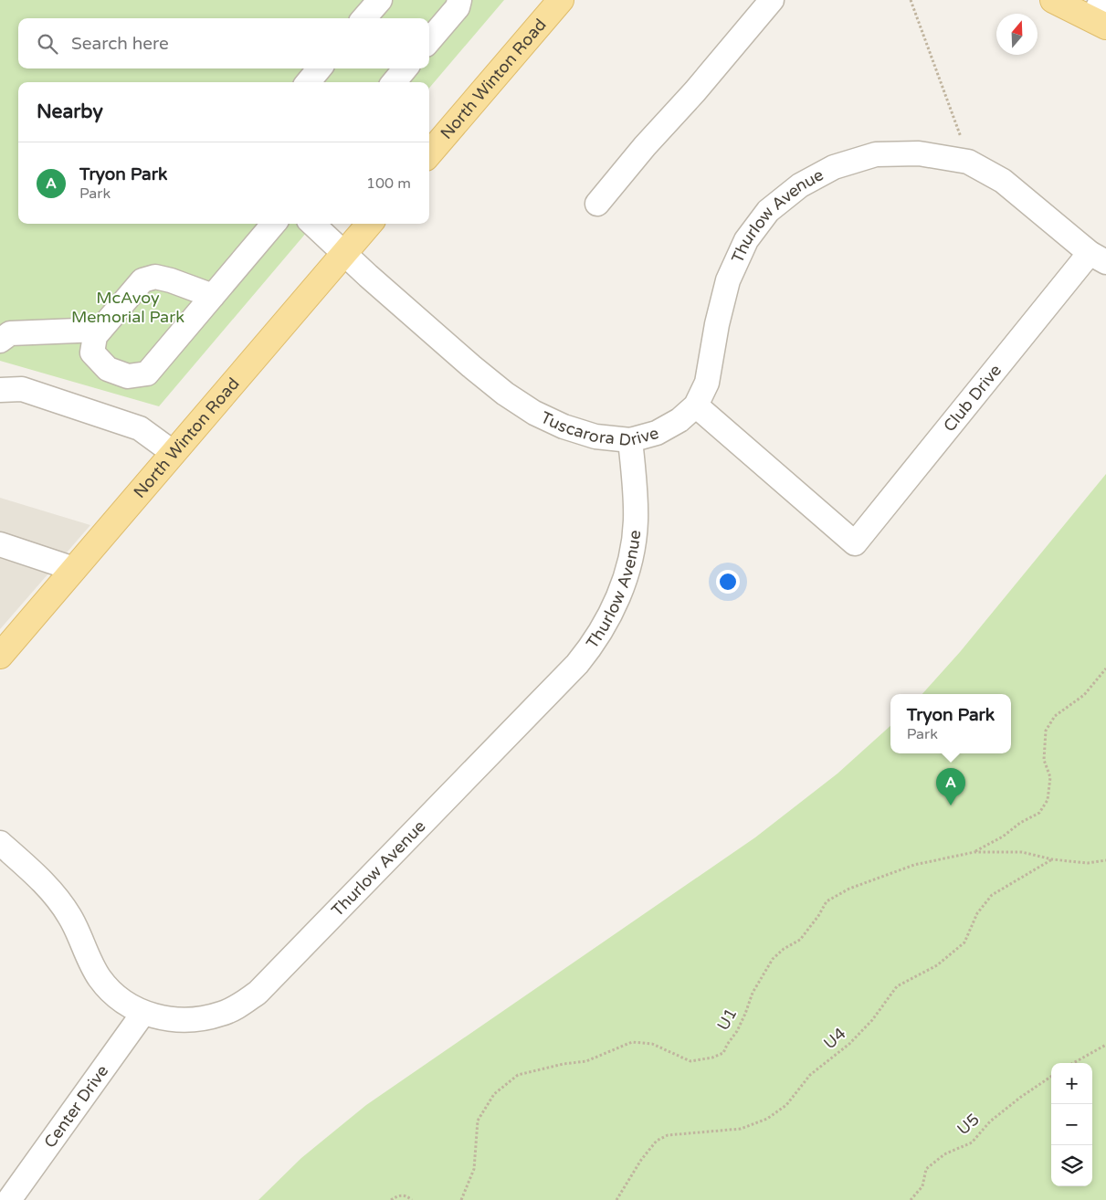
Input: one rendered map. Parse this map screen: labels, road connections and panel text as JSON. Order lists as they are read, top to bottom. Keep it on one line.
{"streets":{"main road":["North Winton Road"],"street":["Thurlow Avenue","Club Drive","Tuscarora Drive","Center Drive"],"path":["U1","U4","U5"]},"crossings":[["North Winton Road","Tuscarora Drive"],["Thurlow Avenue","Club Drive"],["Thurlow Avenue","Tuscarora Drive"],["Thurlow Avenue","Center Drive"],["Club Drive","Tuscarora Drive"],["U1","U4"]],"parks":["McAvoy Memorial Park"],"north":"top","page":{"search":"Search here","heading":"Nearby","list":[{"mark":"A","name":"Tryon Park","note":"Park","value":"100 m"}],"popup":["Tryon Park","Park"],"pins":"A","map_buttons":["+","−"]}}
